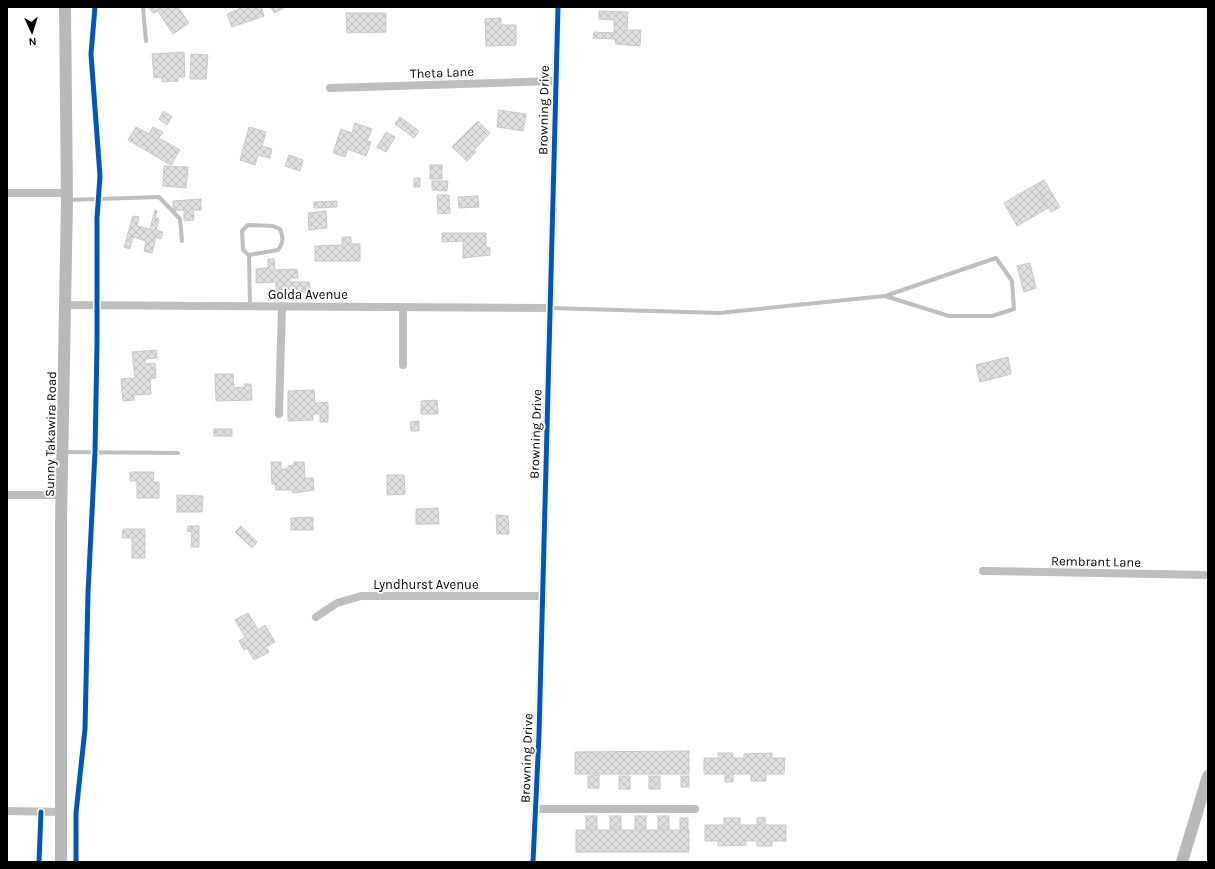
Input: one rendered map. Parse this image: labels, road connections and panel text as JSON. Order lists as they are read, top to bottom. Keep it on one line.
{"streets":{"main road":["Sunny Takawira Road"],"street":["Theta Lane","Browning Drive","Golda Avenue","Rembrant Lane","Lyndhurst Avenue"]},"crossings":[["Theta Lane","Browning Drive"],["Browning Drive","Golda Avenue"],["Browning Drive","Lyndhurst Avenue"],["Golda Avenue","Sunny Takawira Road"]],"north":"bottom"}
